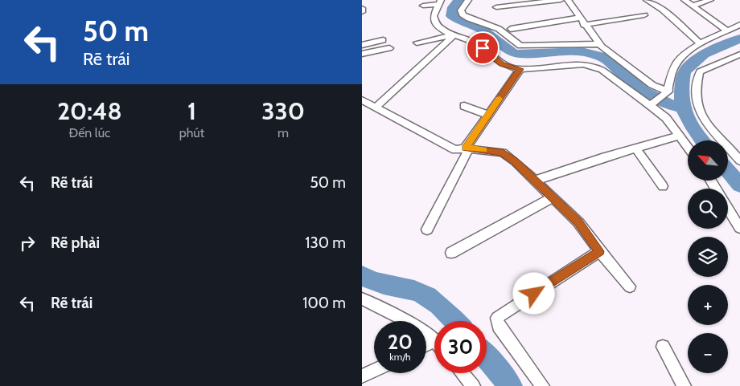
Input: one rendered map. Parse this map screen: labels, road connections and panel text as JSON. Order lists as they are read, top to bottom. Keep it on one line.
{"north":"top left","page":{"turn":["50 m","Rẽ trái"],"eta":["20:48","Đến lúc","1","phút","330","m"],"map_buttons":["+","−"],"list":[{"name":"Rẽ trái","value":"50 m"},{"name":"Rẽ phải","value":"130 m"},{"name":"Rẽ trái","value":"100 m"}],"speed":"20 km/h","limit":"30"}}
